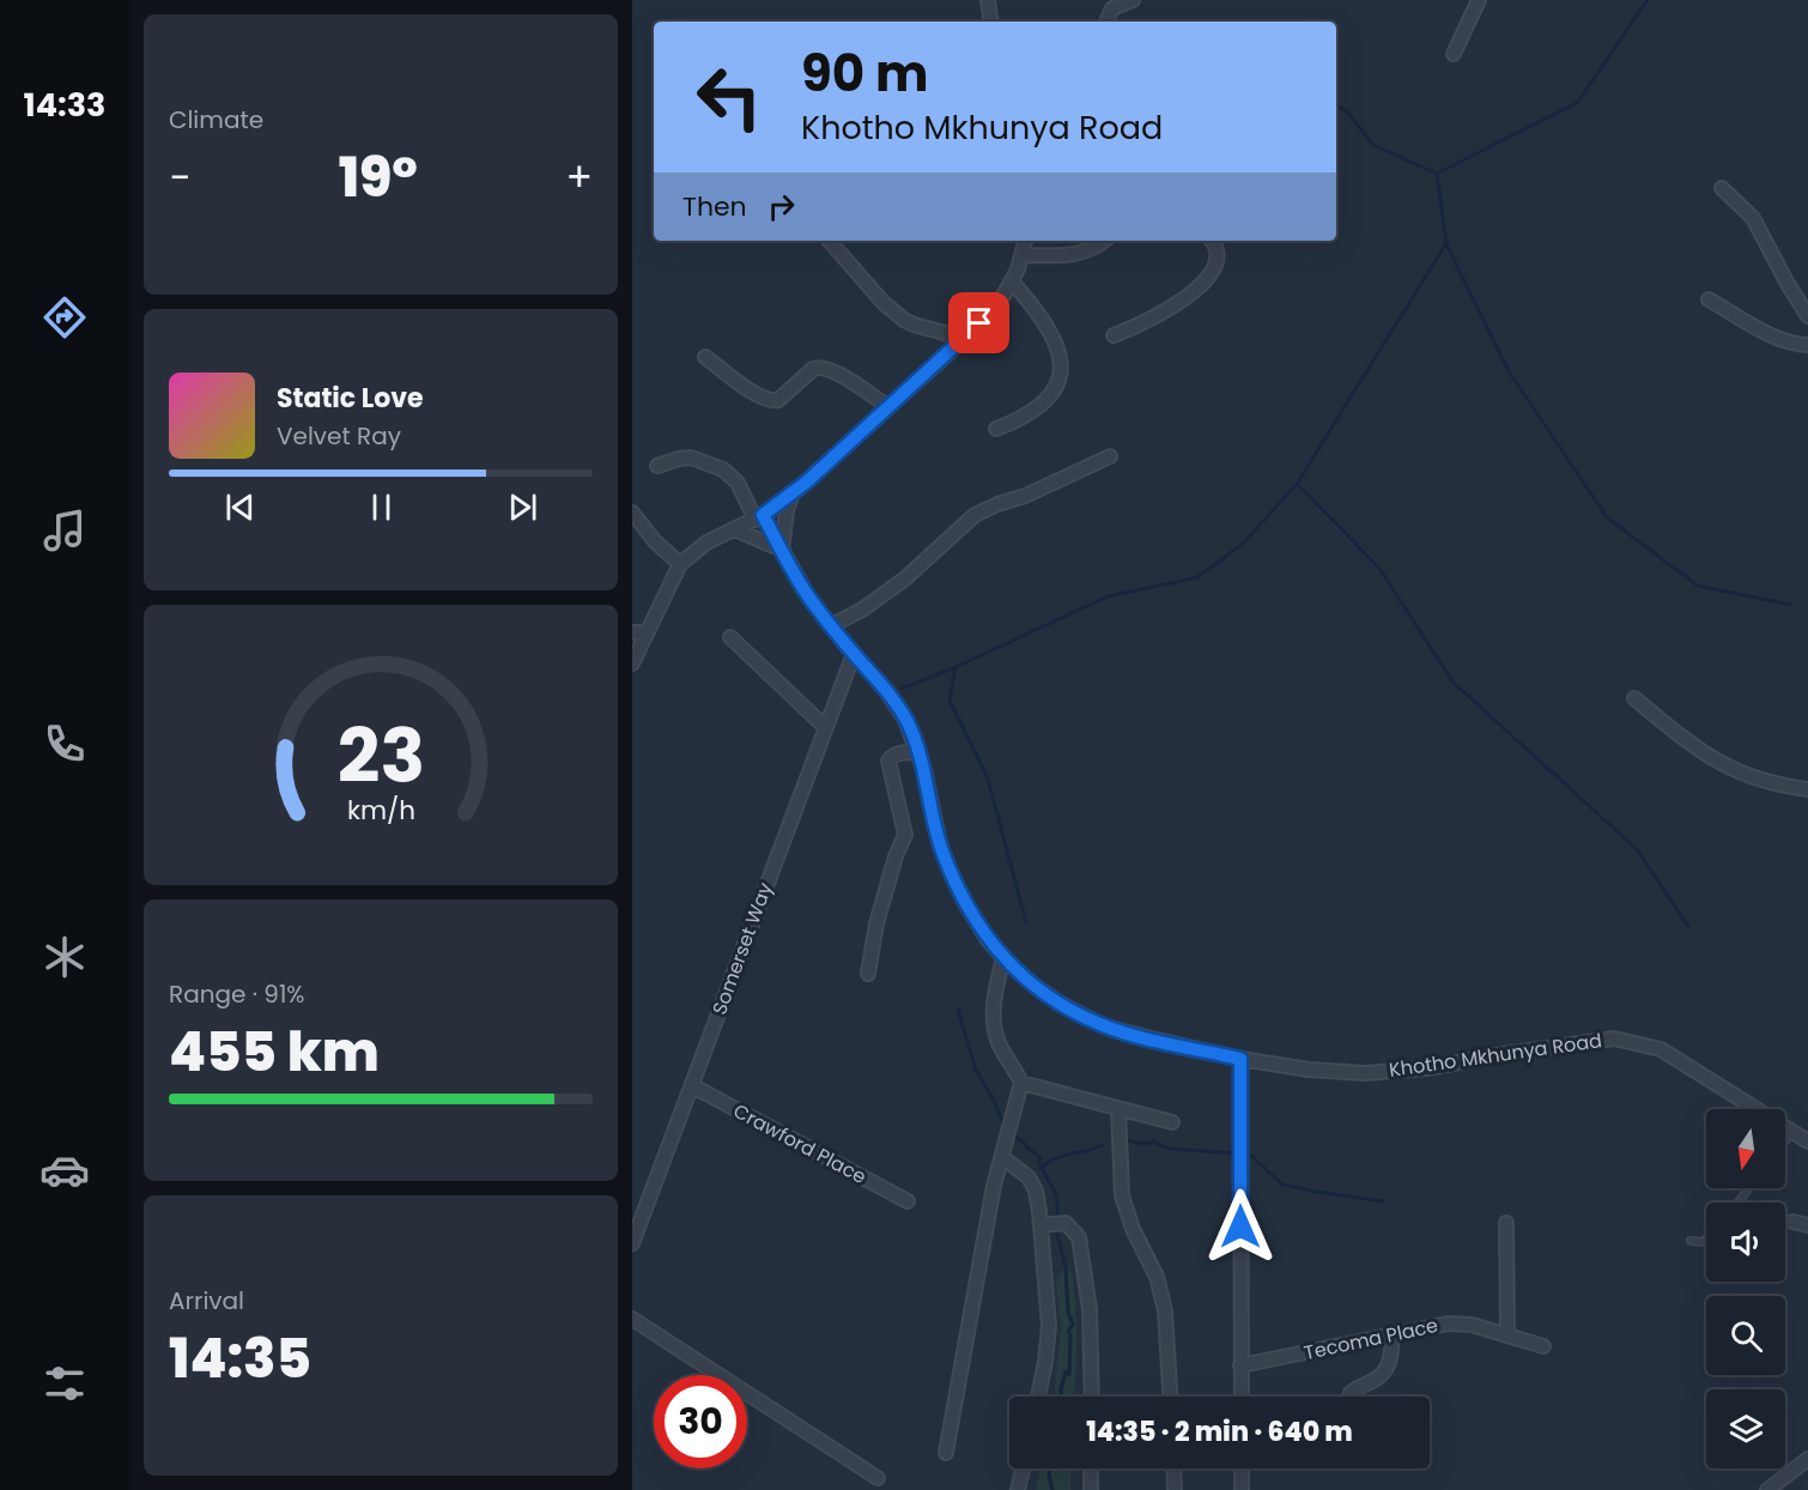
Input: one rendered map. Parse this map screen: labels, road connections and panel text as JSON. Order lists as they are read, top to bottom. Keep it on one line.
{"streets":{"street":["Somerset Way","Khotho Mkhunya Road","Crawford Place","Tecoma Place"]},"crossings":[["Somerset Way","Khotho Mkhunya Road"],["Somerset Way","Crawford Place"]],"north":"bottom","page":{"tabs":"14:33","tile":["Climate",["Range · 91%","455 km"],["Arrival","14:35"]],"turn":["90 m","Khotho Mkhunya Road"],"heat":["−","19°","+"],"then":"Then","song":["Static Love","Velvet Ray"],"limit":"30","trip":"14:35 · 2 min · 640 m","gauge":["23","km/h"]}}
